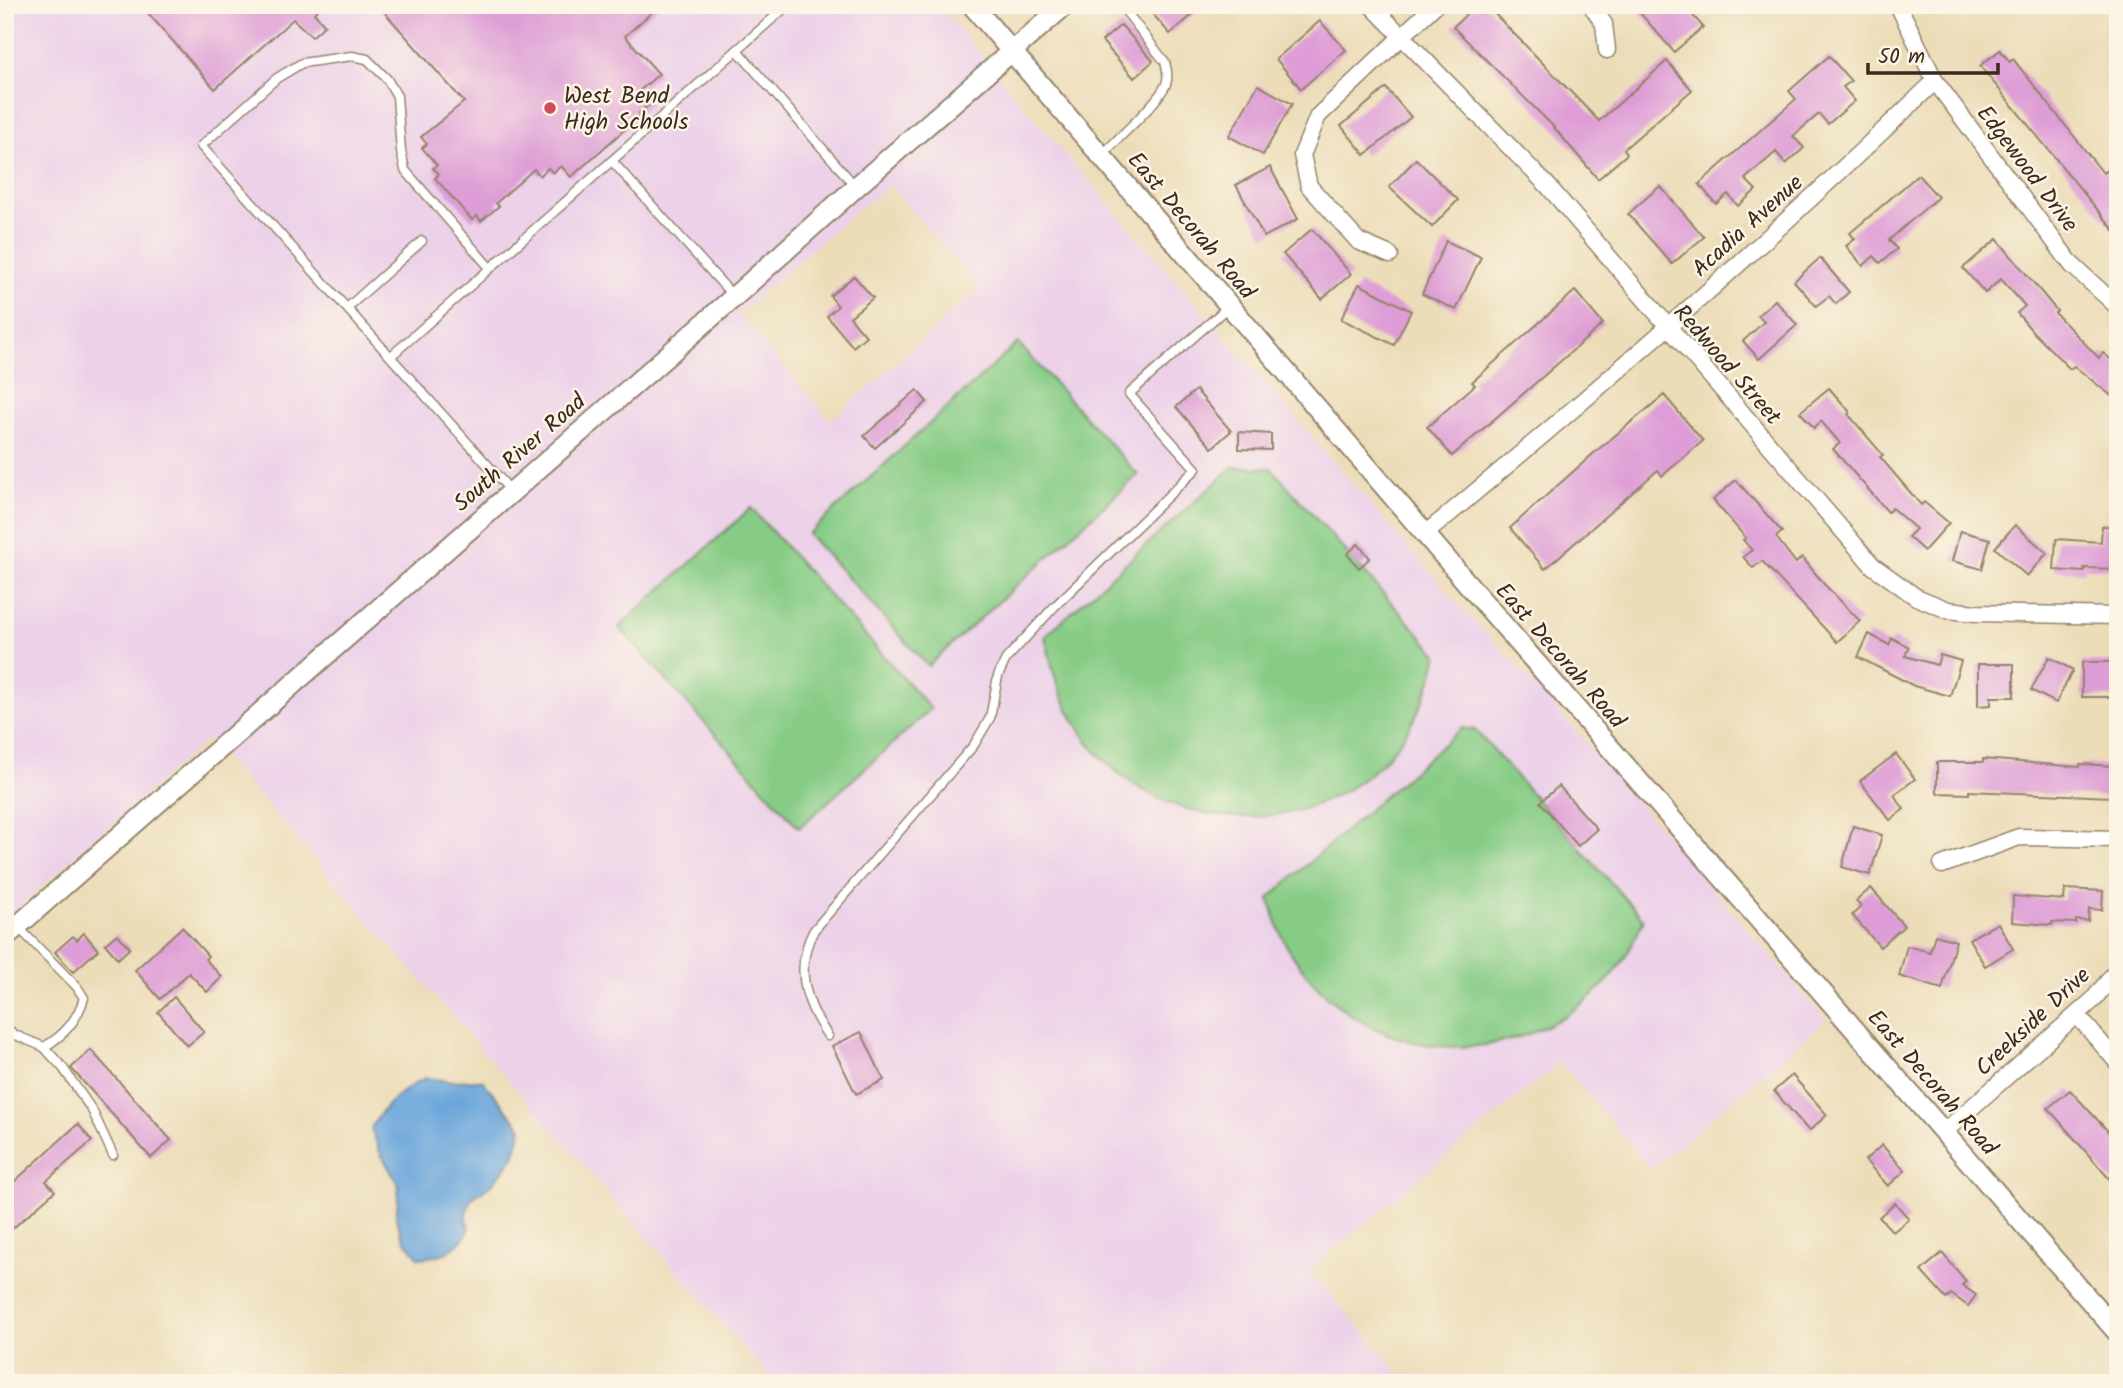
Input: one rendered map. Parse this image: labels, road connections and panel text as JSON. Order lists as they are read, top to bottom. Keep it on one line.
{"streets":{"street":["Edgewood Drive","East Decorah Road","Acadia Avenue","Redwood Street","South River Road","Creekside Drive"]},"crossings":[["Edgewood Drive","Acadia Avenue"],["East Decorah Road","Acadia Avenue"],["East Decorah Road","South River Road"],["East Decorah Road","Creekside Drive"],["Acadia Avenue","Redwood Street"]],"places":["West Bend High Schools"],"scale_bar":"50 m"}
